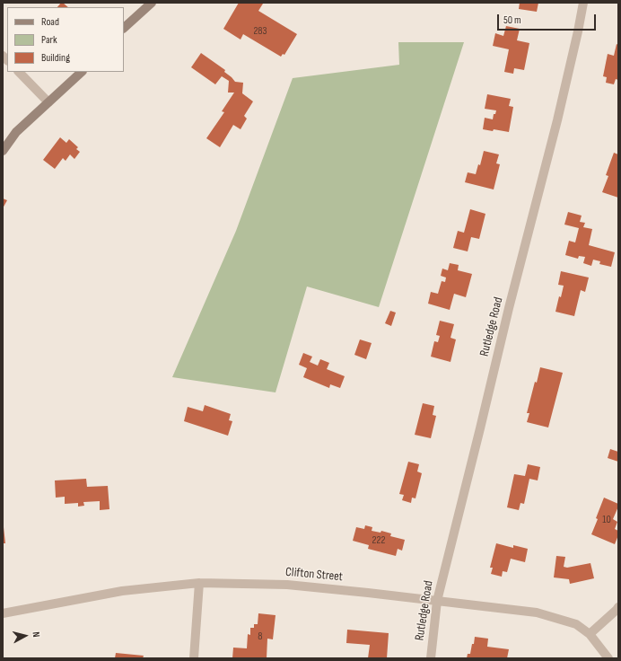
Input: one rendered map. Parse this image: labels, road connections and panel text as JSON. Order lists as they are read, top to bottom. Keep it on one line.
{"streets":{"street":["Rutledge Road","Clifton Street"]},"crossings":[["Rutledge Road","Clifton Street"]],"house_numbers":["283","10","222","8"],"legend":["Road","Park","Building"],"scale_bar":"50 m","north":"right"}
